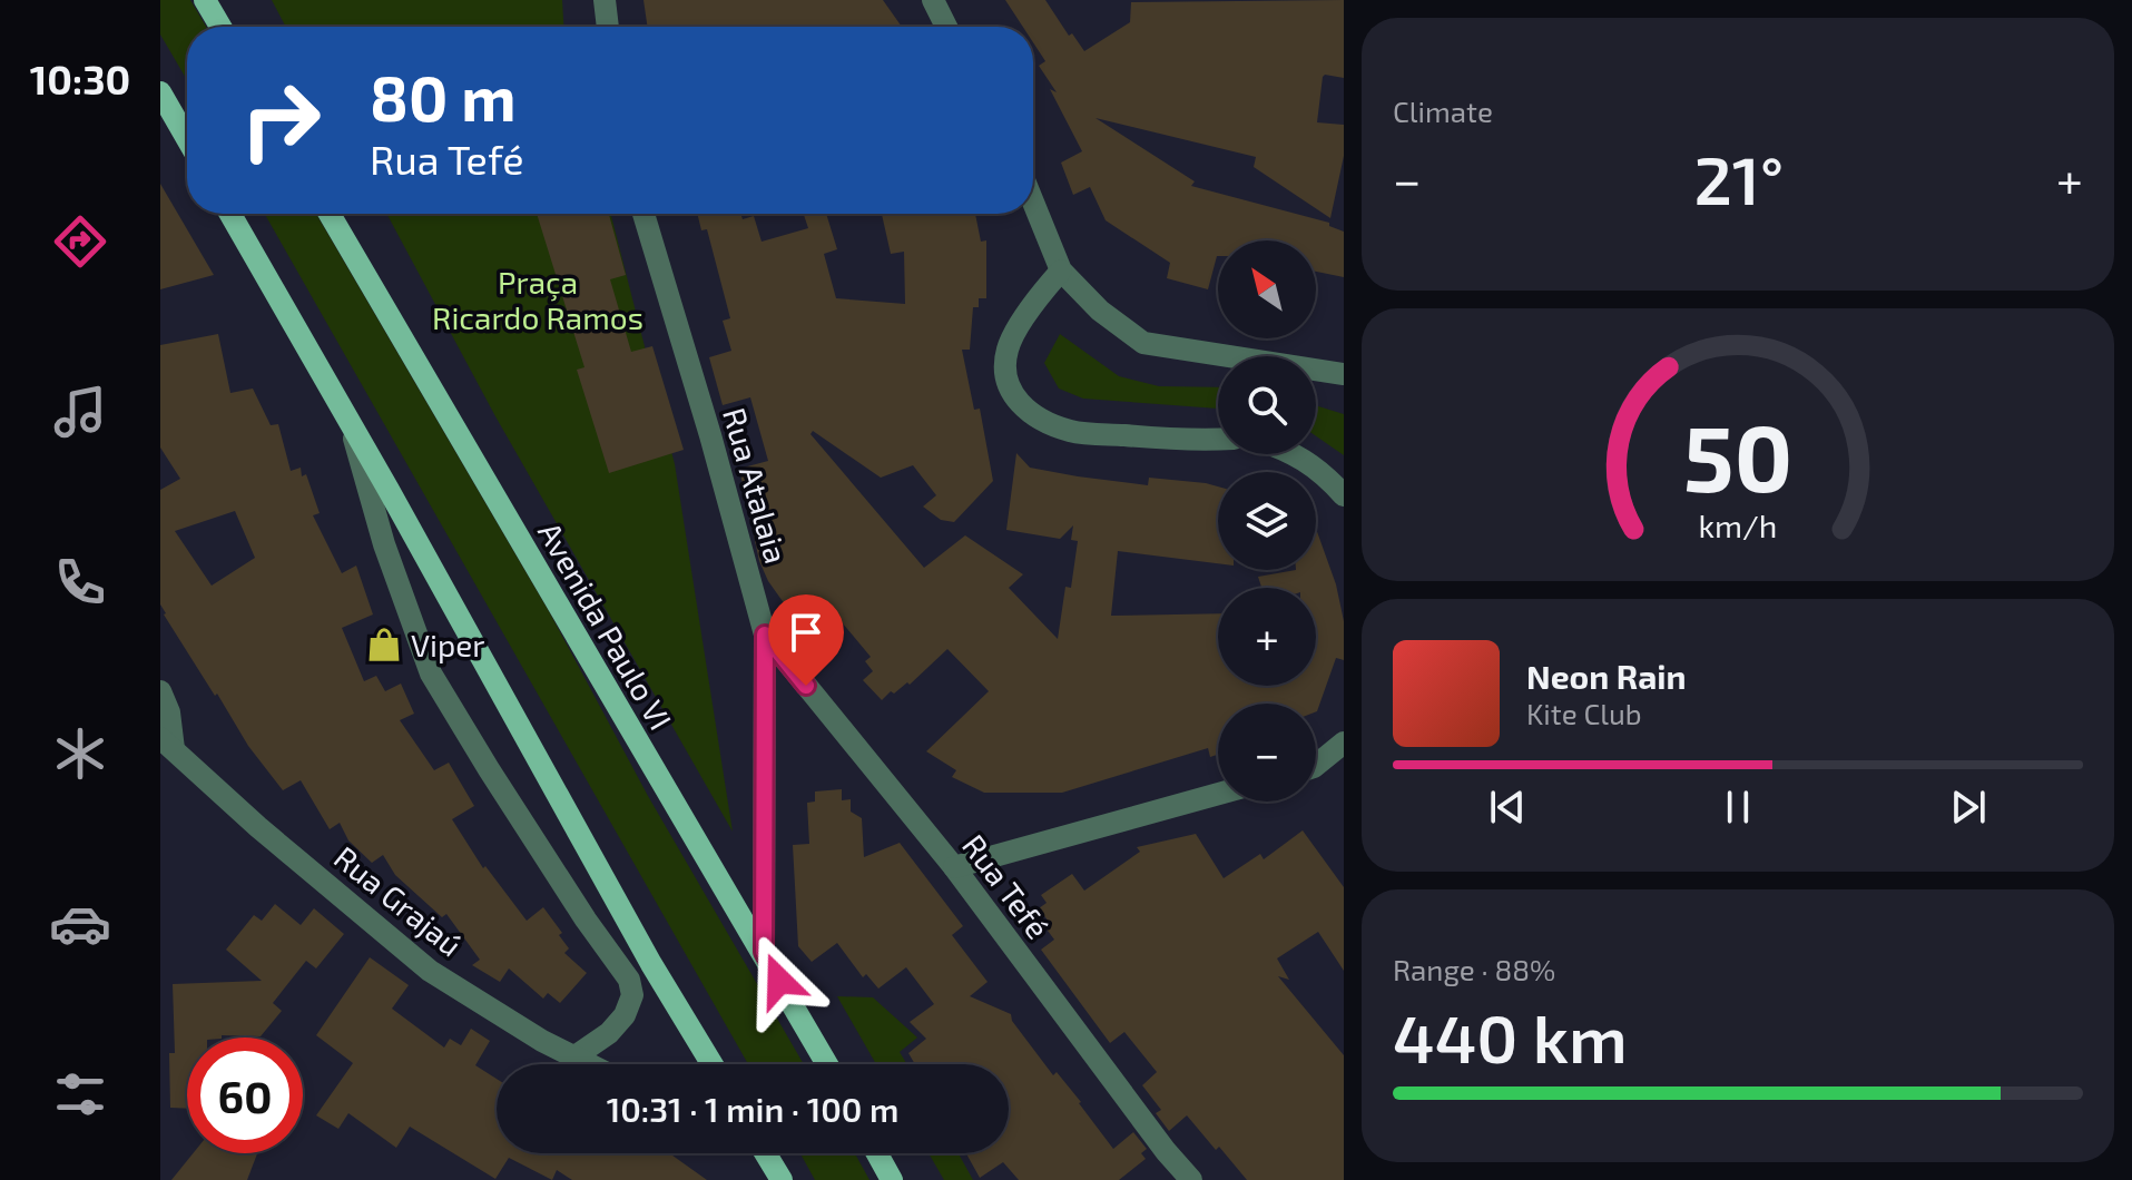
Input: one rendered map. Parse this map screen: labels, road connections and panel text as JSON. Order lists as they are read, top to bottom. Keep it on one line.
{"streets":{"main road":["Avenida Paulo VI"],"street":["Rua Atalaia","Rua Tefé","Rua Grajaú"]},"crossings":[["Rua Atalaia","Avenida Paulo VI"],["Rua Atalaia","Rua Tefé"]],"parks":["Praça Ricardo Ramos"],"places":{"shop":["Viper"]},"north":"top left","page":{"tabs":"10:30","tile":["Climate",["Range · 88%","440 km"]],"turn":["80 m","Rua Tefé"],"heat":["−","21°","+"],"map_buttons":["+","−"],"song":["Neon Rain","Kite Club"],"limit":"60","trip":"10:31 · 1 min · 100 m","gauge":["50","km/h"]}}
